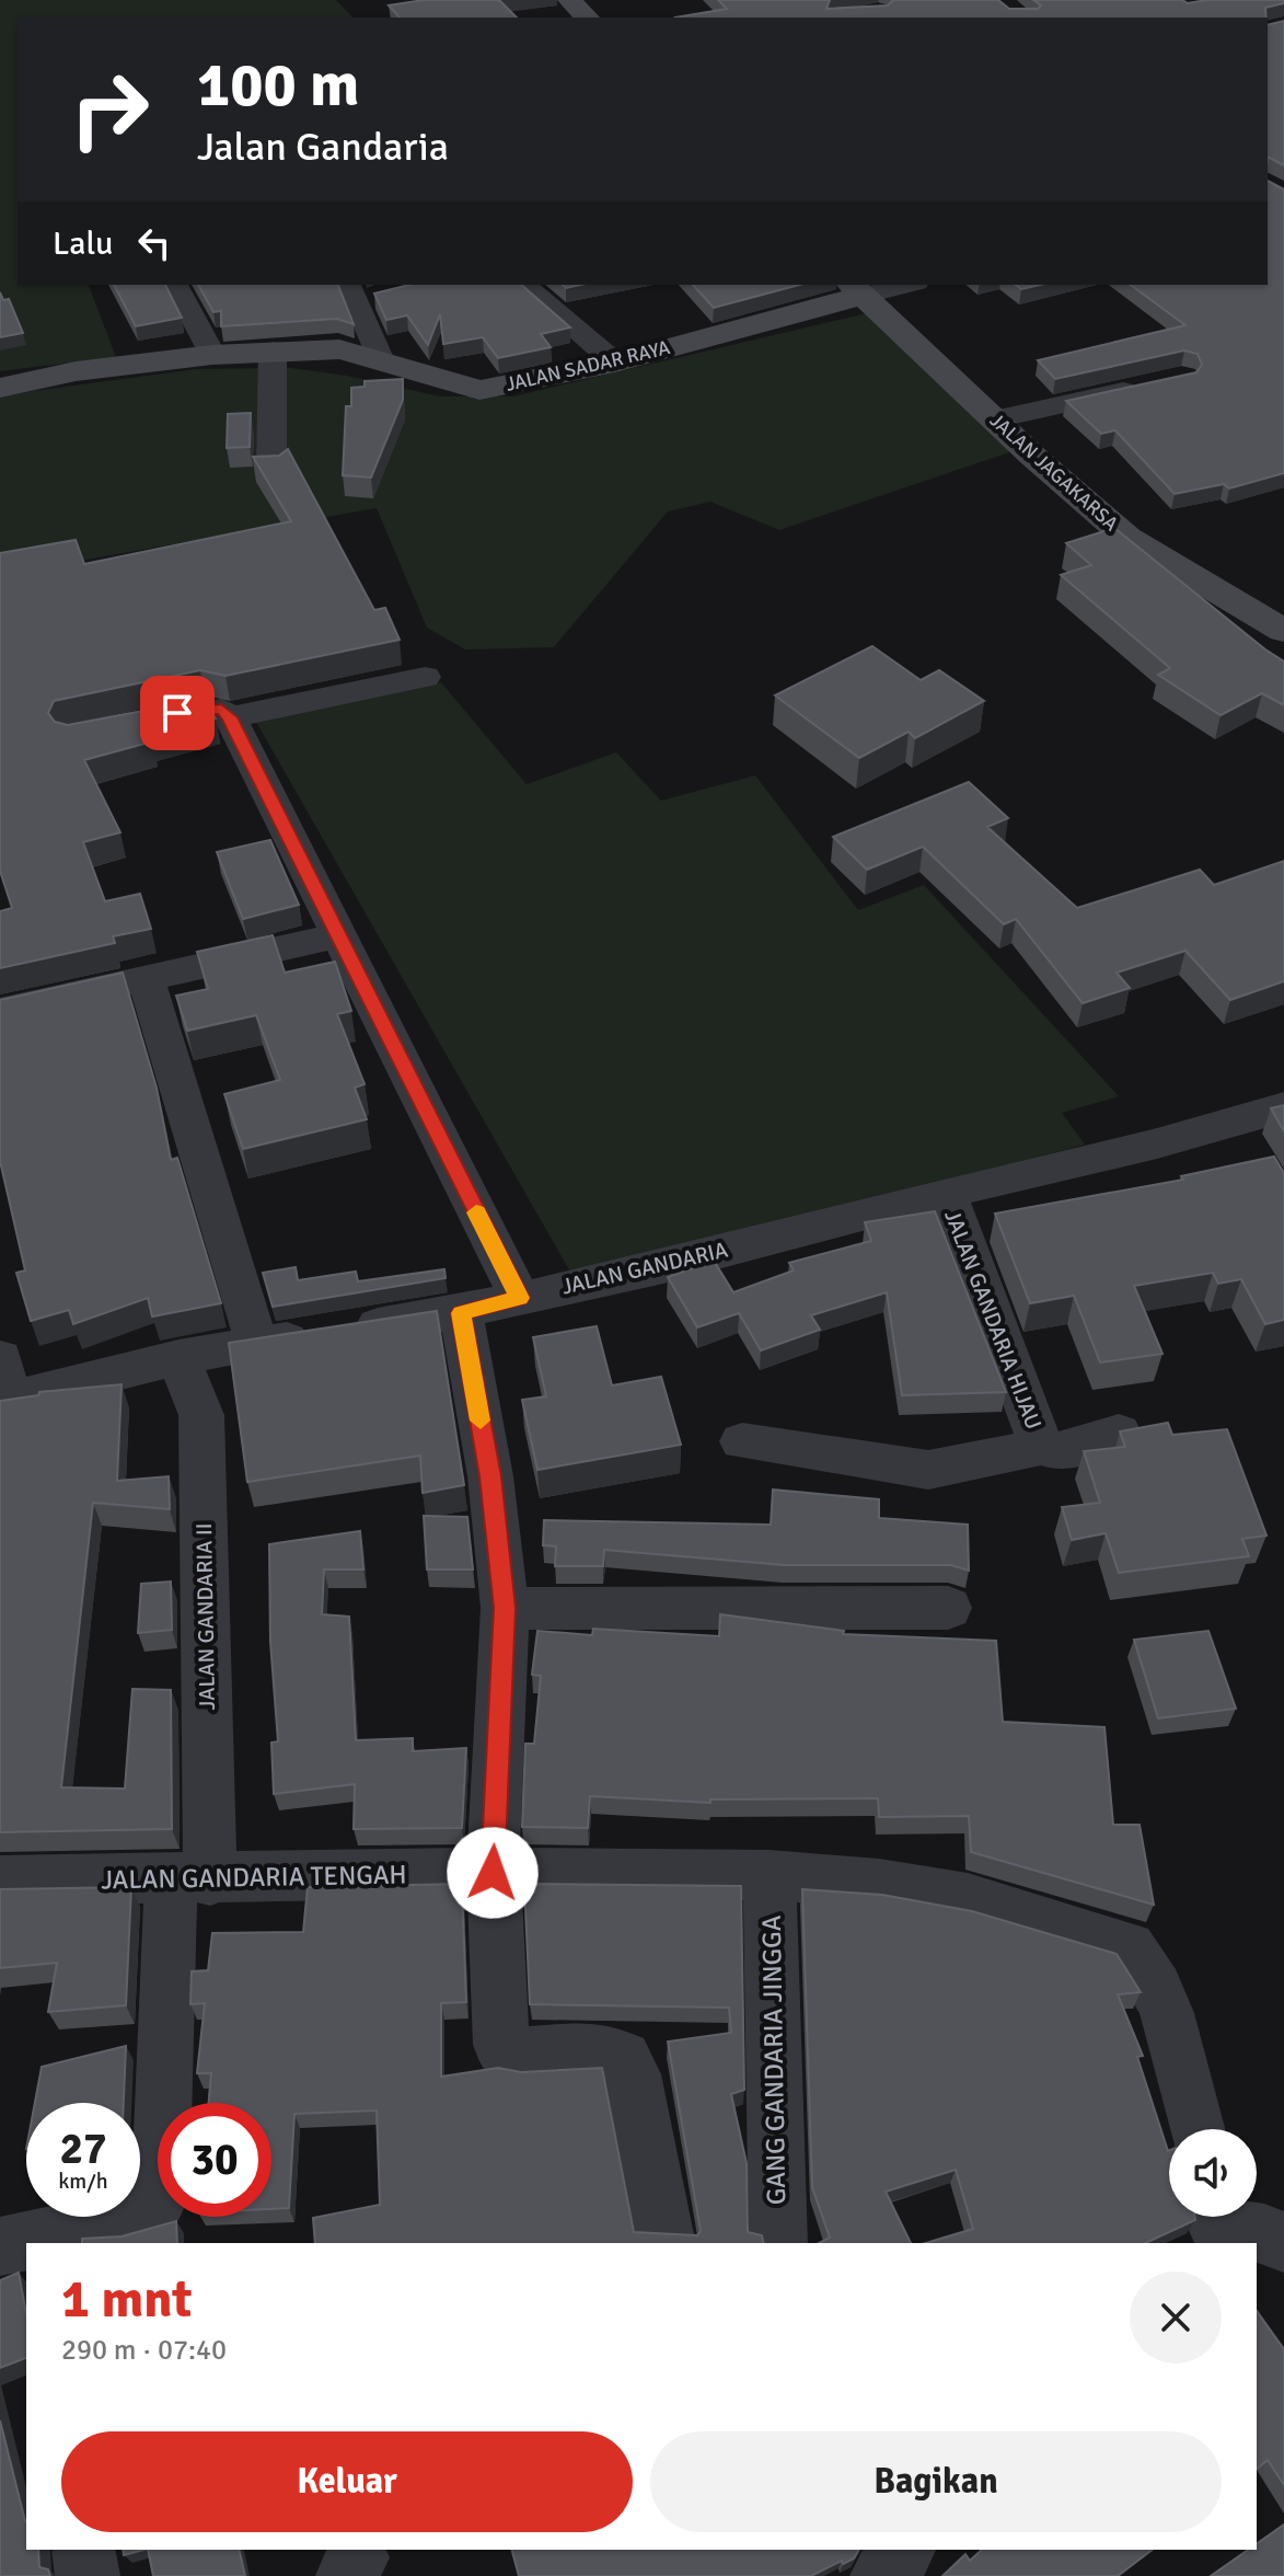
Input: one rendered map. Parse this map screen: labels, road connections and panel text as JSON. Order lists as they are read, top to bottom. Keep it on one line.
{"streets":{"street":["JALAN SADAR RAYA","JALAN JAGAKARSA","JALAN GANDARIA","JALAN GANDARIA HIJAU","JALAN GANDARIA II","JALAN GANDARIA TENGAH","GANG GANDARIA JINGGA"]},"crossings":[["JALAN SADAR RAYA","JALAN JAGAKARSA"],["JALAN GANDARIA","JALAN GANDARIA HIJAU"],["JALAN GANDARIA","JALAN GANDARIA II"],["JALAN GANDARIA II","JALAN GANDARIA TENGAH"],["JALAN GANDARIA TENGAH","GANG GANDARIA JINGGA"]],"page":{"turn":["100 m","Jalan Gandaria"],"then":"Lalu","speed":"27 km/h","limit":"30","heading":["1 mnt","290 m · 07:40"],"buttons":["Keluar","Bagikan"]}}
